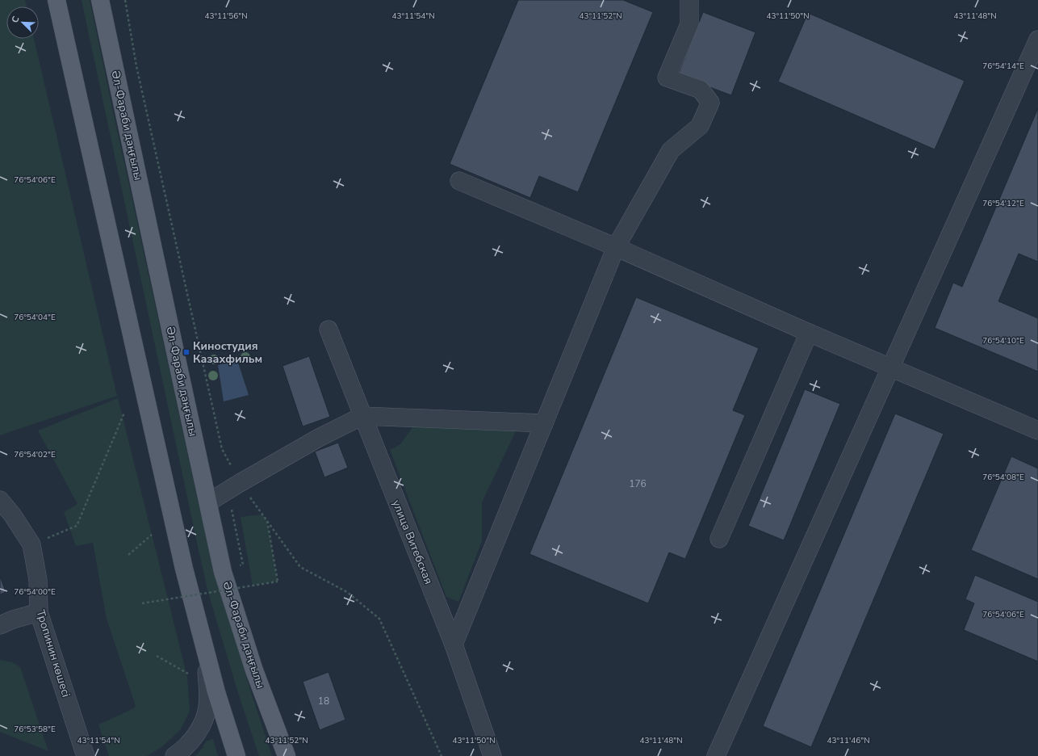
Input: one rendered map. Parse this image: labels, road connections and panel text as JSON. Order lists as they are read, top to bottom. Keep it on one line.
{"streets":{"main road":["Әл-Фараби даңғылы"],"street":["улица Витебская","Тропинин көшесі"]},"places":{"transit":["Киностудия Казахфильм"]},"house_numbers":["176","18"],"north":"top left","coordinates":["43°11'56\"N","43°11'54\"N","43°11'52\"N","43°11'50\"N","43°11'48\"N","76°54'14\"E","76°54'06\"E","76°54'12\"E","76°54'04\"E","76°54'10\"E","76°54'02\"E","76°54'08\"E","76°54'00\"E","76°53'58\"E","43°11'46\"N"]}
